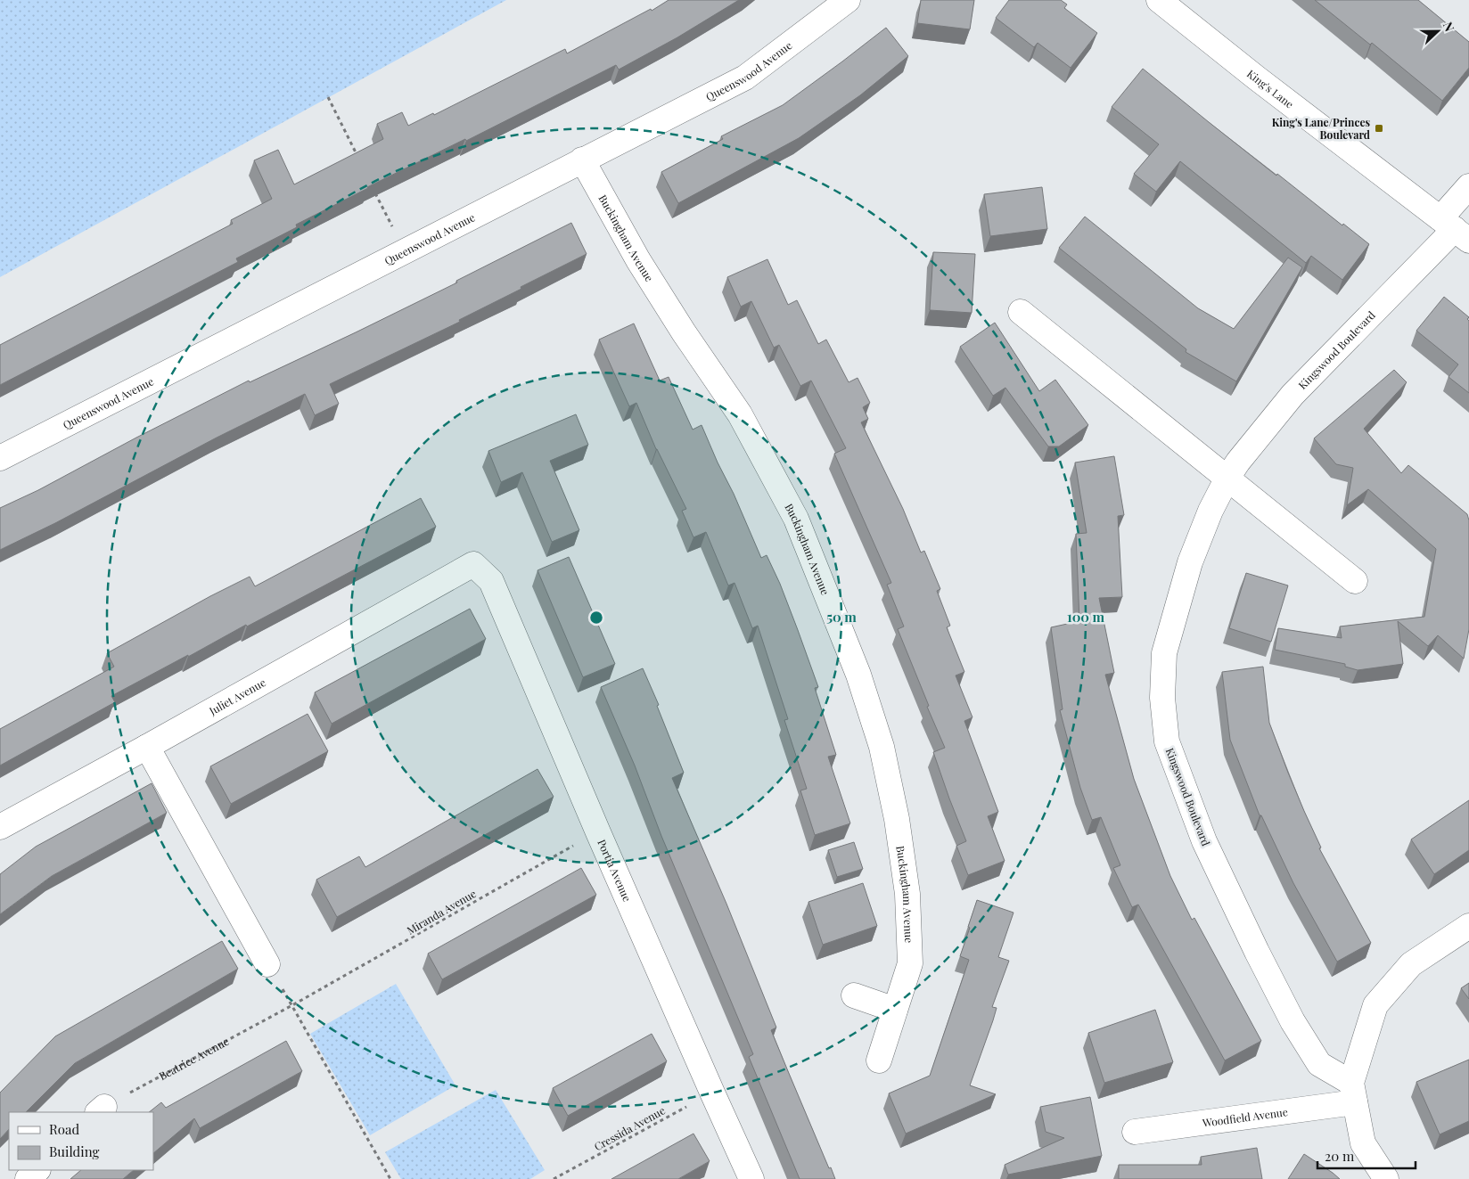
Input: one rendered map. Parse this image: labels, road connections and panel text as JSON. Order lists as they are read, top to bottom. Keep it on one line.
{"streets":{"street":["Queenswood Avenue","King's Lane","Buckingham Avenue","Kingswood Boulevard","Juliet Avenue","Portia Avenue","Woodfield Avenue"],"path":["Miranda Avenue","Beatrice Avenue","Cressida Avenue"]},"crossings":[["Queenswood Avenue","Buckingham Avenue"],["King's Lane","Kingswood Boulevard"],["Kingswood Boulevard","Woodfield Avenue"],["Juliet Avenue","Portia Avenue"],["Portia Avenue","Miranda Avenue"],["Portia Avenue","Cressida Avenue"],["Miranda Avenue","Beatrice Avenue"]],"places":{"transit":["King's Lane/Princes Boulevard"]},"legend":["Road","Building"],"scale_bar":"20 m","north":"right","rings":["50 m","100 m"]}
